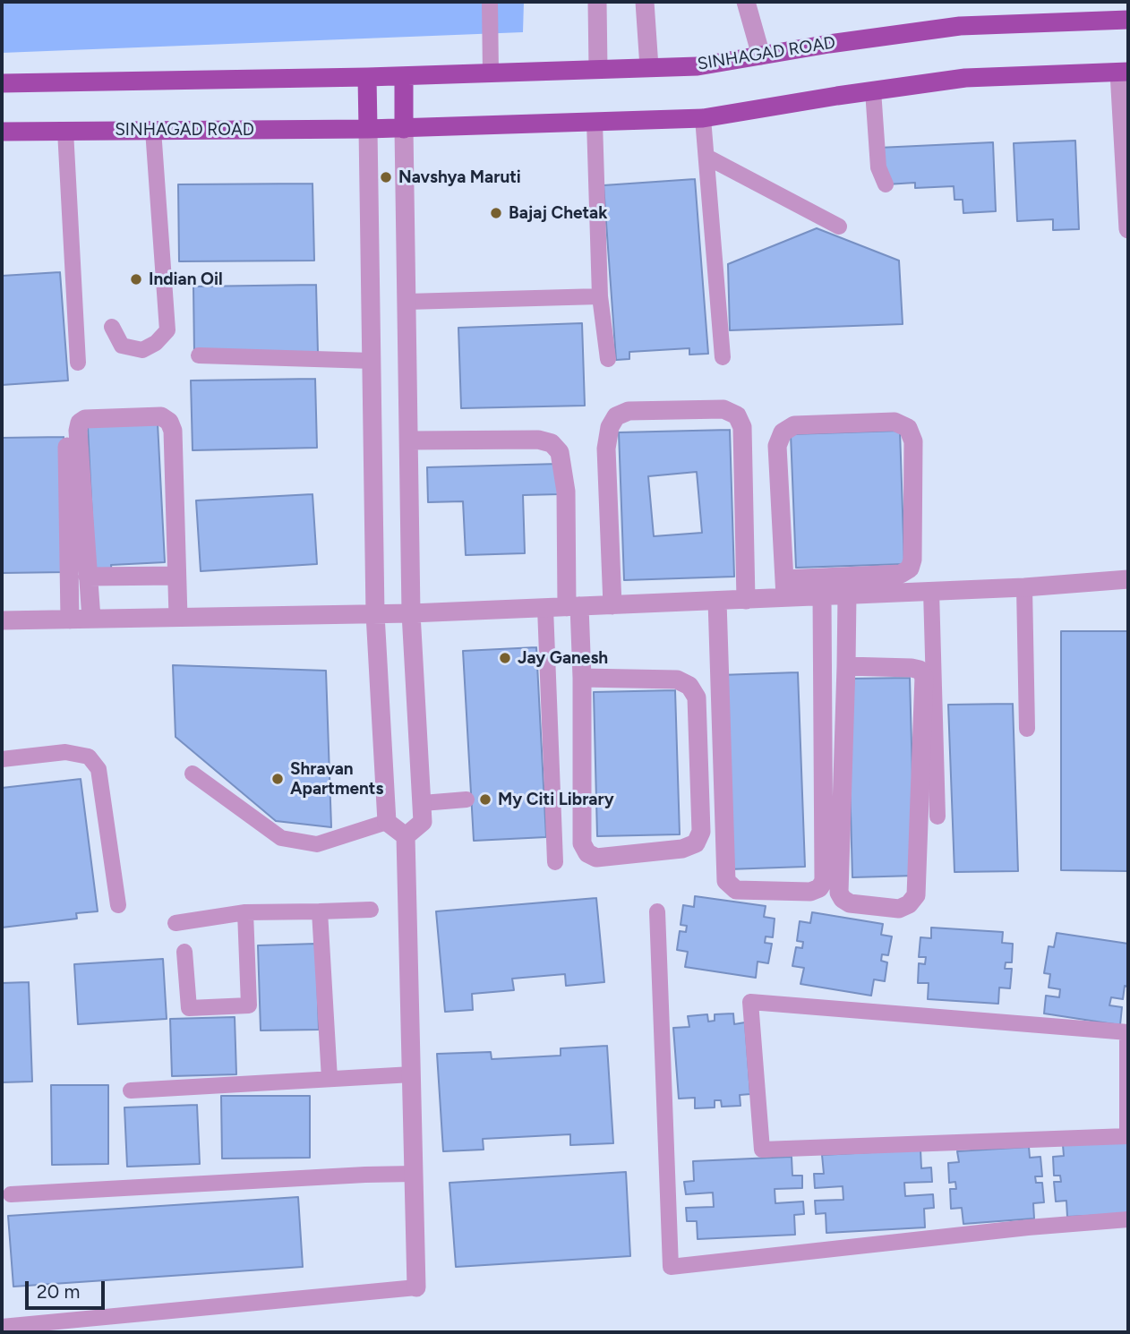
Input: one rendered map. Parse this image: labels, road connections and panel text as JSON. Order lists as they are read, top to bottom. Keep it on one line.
{"streets":{"main road":["SINHAGAD ROAD"]},"places":["Navshya Maruti","Bajaj Chetak","Indian Oil","Jay Ganesh","Shravan Apartments","My Citi Library"],"scale_bar":"20 m"}
